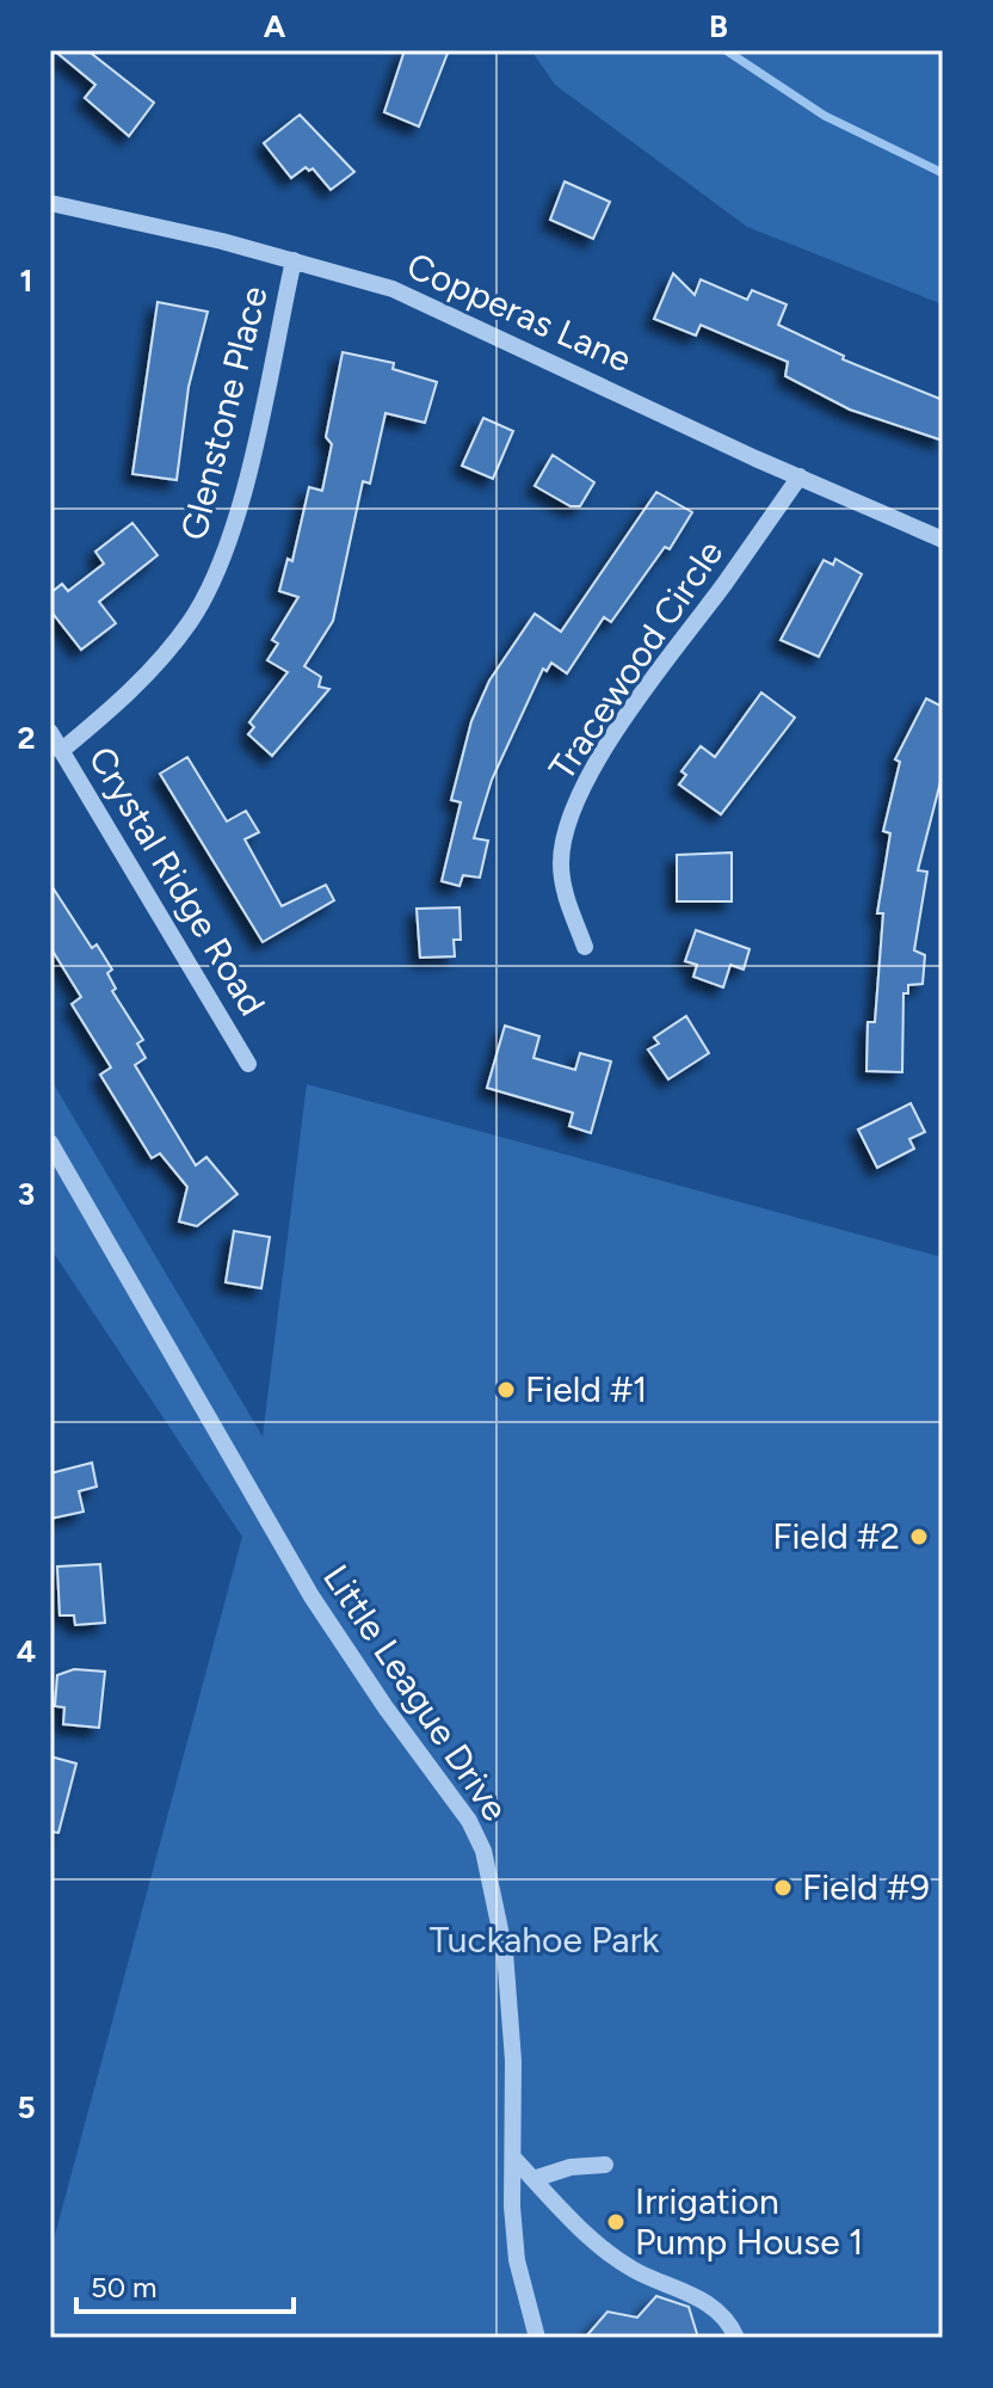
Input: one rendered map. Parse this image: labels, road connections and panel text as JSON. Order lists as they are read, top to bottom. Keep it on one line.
{"streets":{"street":["Copperas Lane","Glenstone Place","Tracewood Circle","Crystal Ridge Road","Little League Drive"]},"crossings":[["Copperas Lane","Glenstone Place"],["Copperas Lane","Tracewood Circle"],["Glenstone Place","Crystal Ridge Road"]],"parks":["Tuckahoe Park"],"places":["Field #1","Field #2","Field #9","Irrigation Pump House 1"],"scale_bar":"50 m","grid":{"columns":["A","B"],"rows":["1","2","3","4","5"]}}
